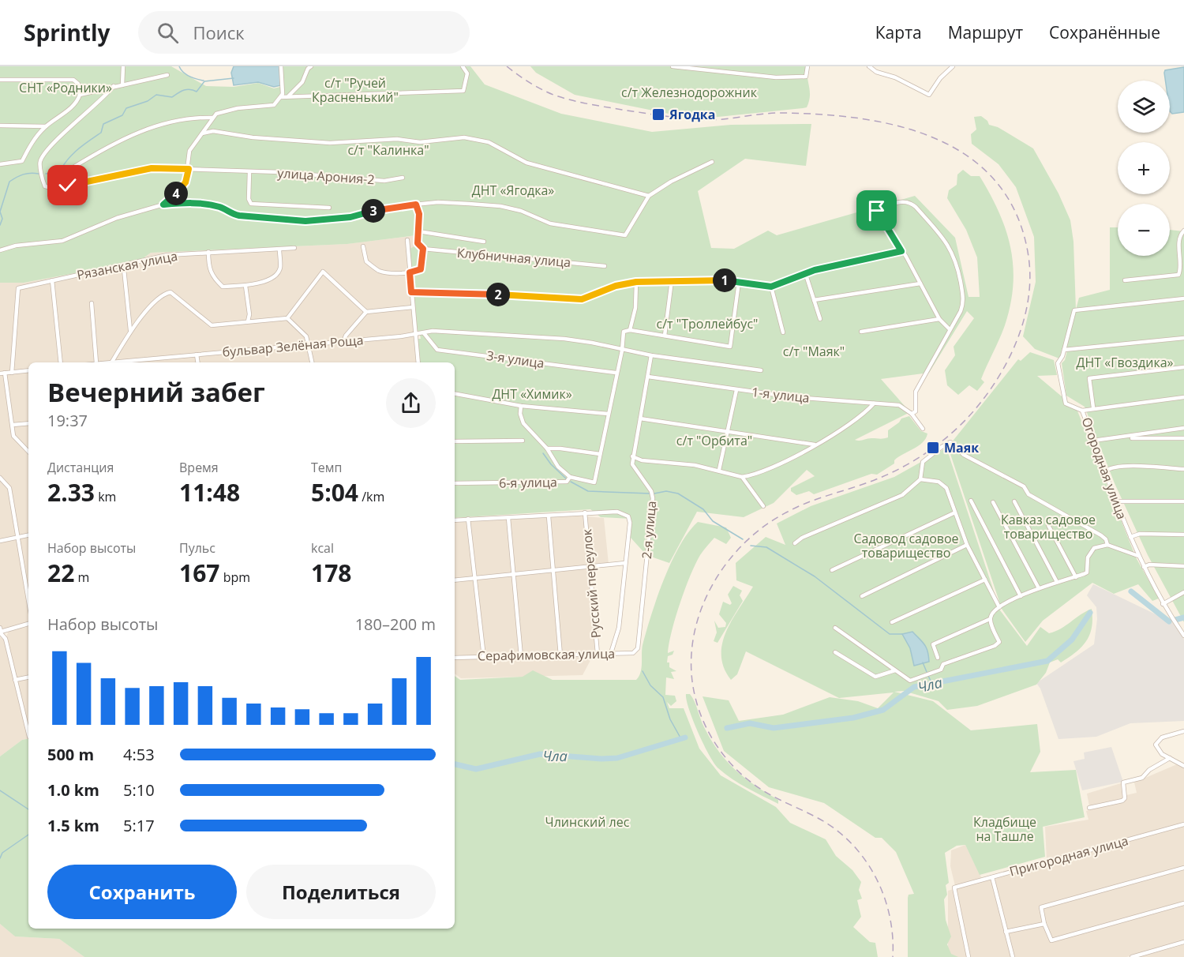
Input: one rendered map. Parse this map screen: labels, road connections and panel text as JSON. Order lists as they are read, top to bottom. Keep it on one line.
{"streets":{"street":["улица Арония-2","Клубничная улица","Рязанская улица","бульвар Зелёная Роща","3-я улица","1-я улица","Огородная улица","6-я улица","2-я улица","Русский переулок","Серафимовская улица","Пригородная улица"]},"crossings":[["2-я улица","Серафимовская улица"],["Русский переулок","Серафимовская улица"]],"water":["Чла"],"parks":["с/т \"Ручей Красненький\"","СНТ «Родники»","с/т Железнодорожник","с/т \"Калинка\"","ДНТ «Ягодка»","с/т \"Троллейбус\"","с/т \"Маяк\"","ДНТ «Гвоздика»","ДНТ «Химик»","с/т \"Орбита\"","Кавказ садовое товарищество","Садовод садовое товарищество","Члинский лес","Кладбище на Ташле"],"places":{"transit":["Ягодка","Маяк"]},"page":{"header":"Sprintly","search":"Поиск","nav":["Карта","Маршрут","Сохранённые"],"map_buttons":["+","−"],"pins":["4","3","1","2"],"heading":["Вечерний забег","19:37"],"stats":[["Дистанция","2.33 km"],["Время","11:48"],["Темп","5:04 /km"],["Набор высоты","22 m"],["Пульс","167 bpm"],["kcal","178"]],"chart":["Набор высоты","180–200 m"],"list":[{"name":"500 m","note":"4:53"},{"name":"1.0 km","note":"5:10"},{"name":"1.5 km","note":"5:17"}],"buttons":["Сохранить","Поделиться"]}}
